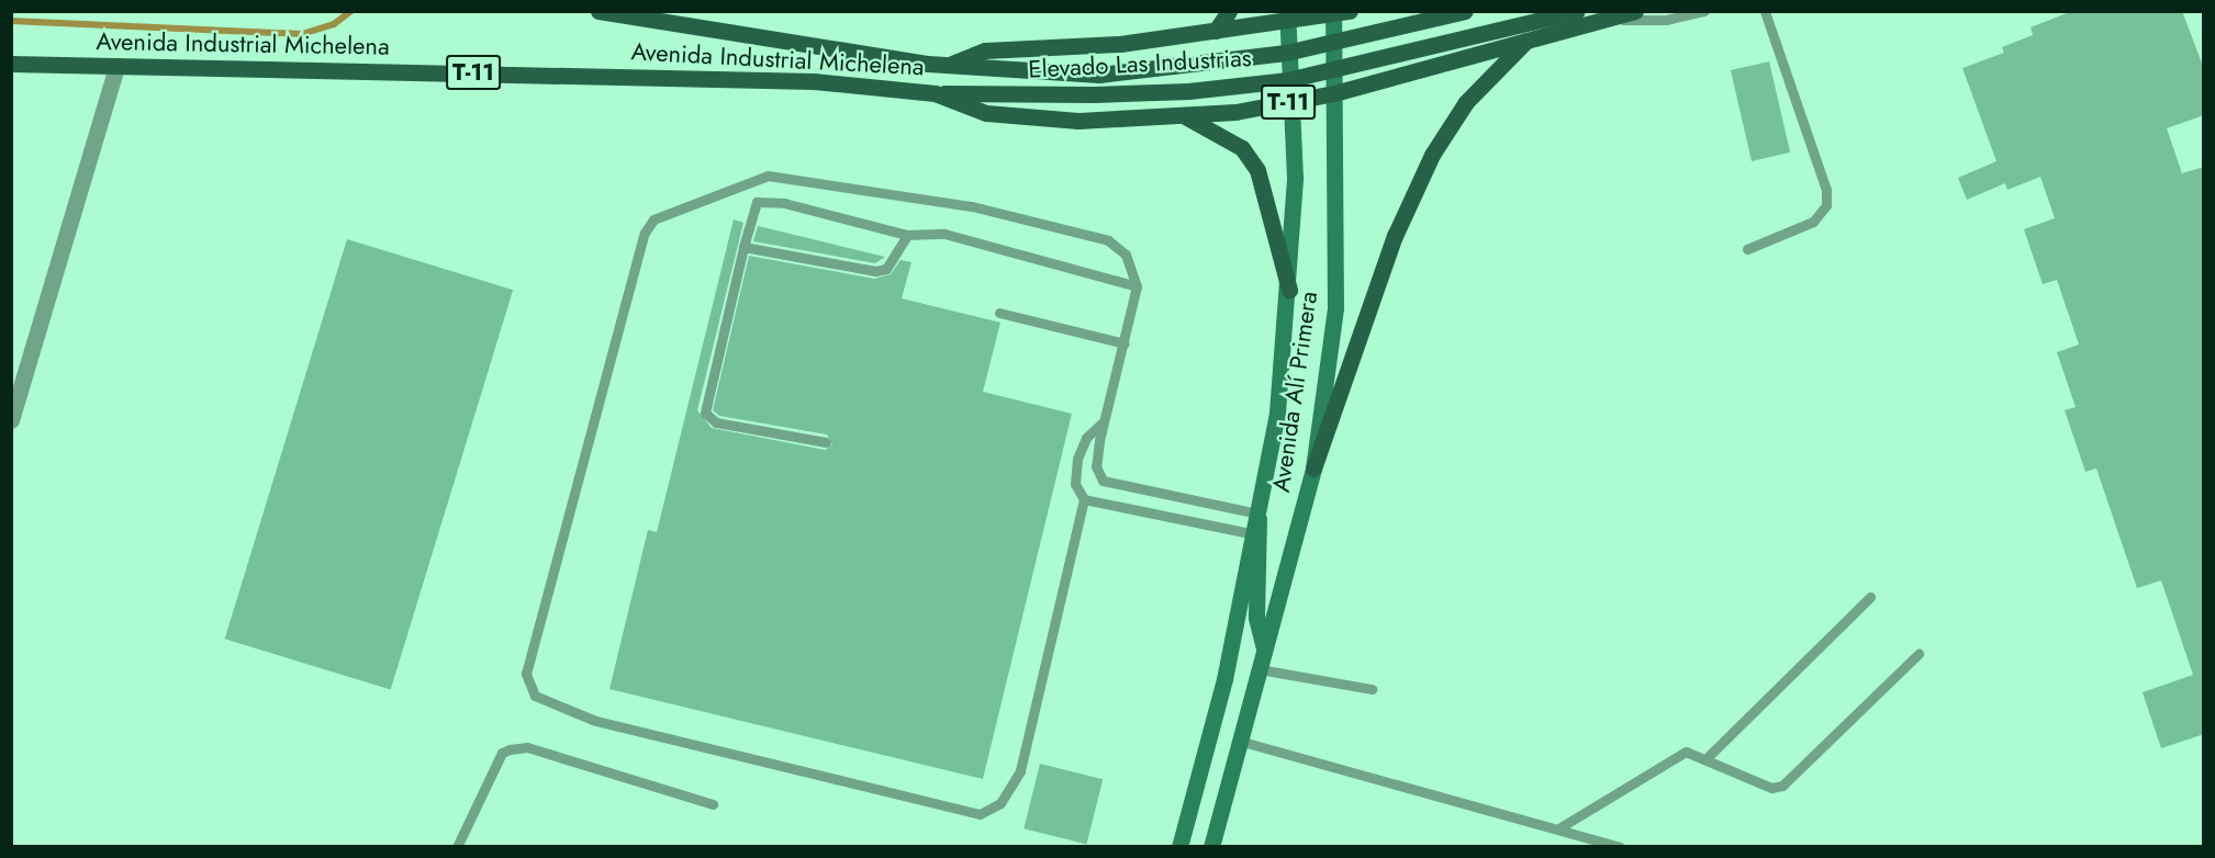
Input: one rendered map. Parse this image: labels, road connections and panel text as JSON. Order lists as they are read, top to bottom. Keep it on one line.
{"streets":{"main road":["Avenida Industrial Michelena","Elevado Las Industrias","T-11","Avenida Alí Primera"]},"crossings":[["Avenida Industrial Michelena","Elevado Las Industrias"],["Avenida Industrial Michelena","Avenida Alí Primera"]]}
